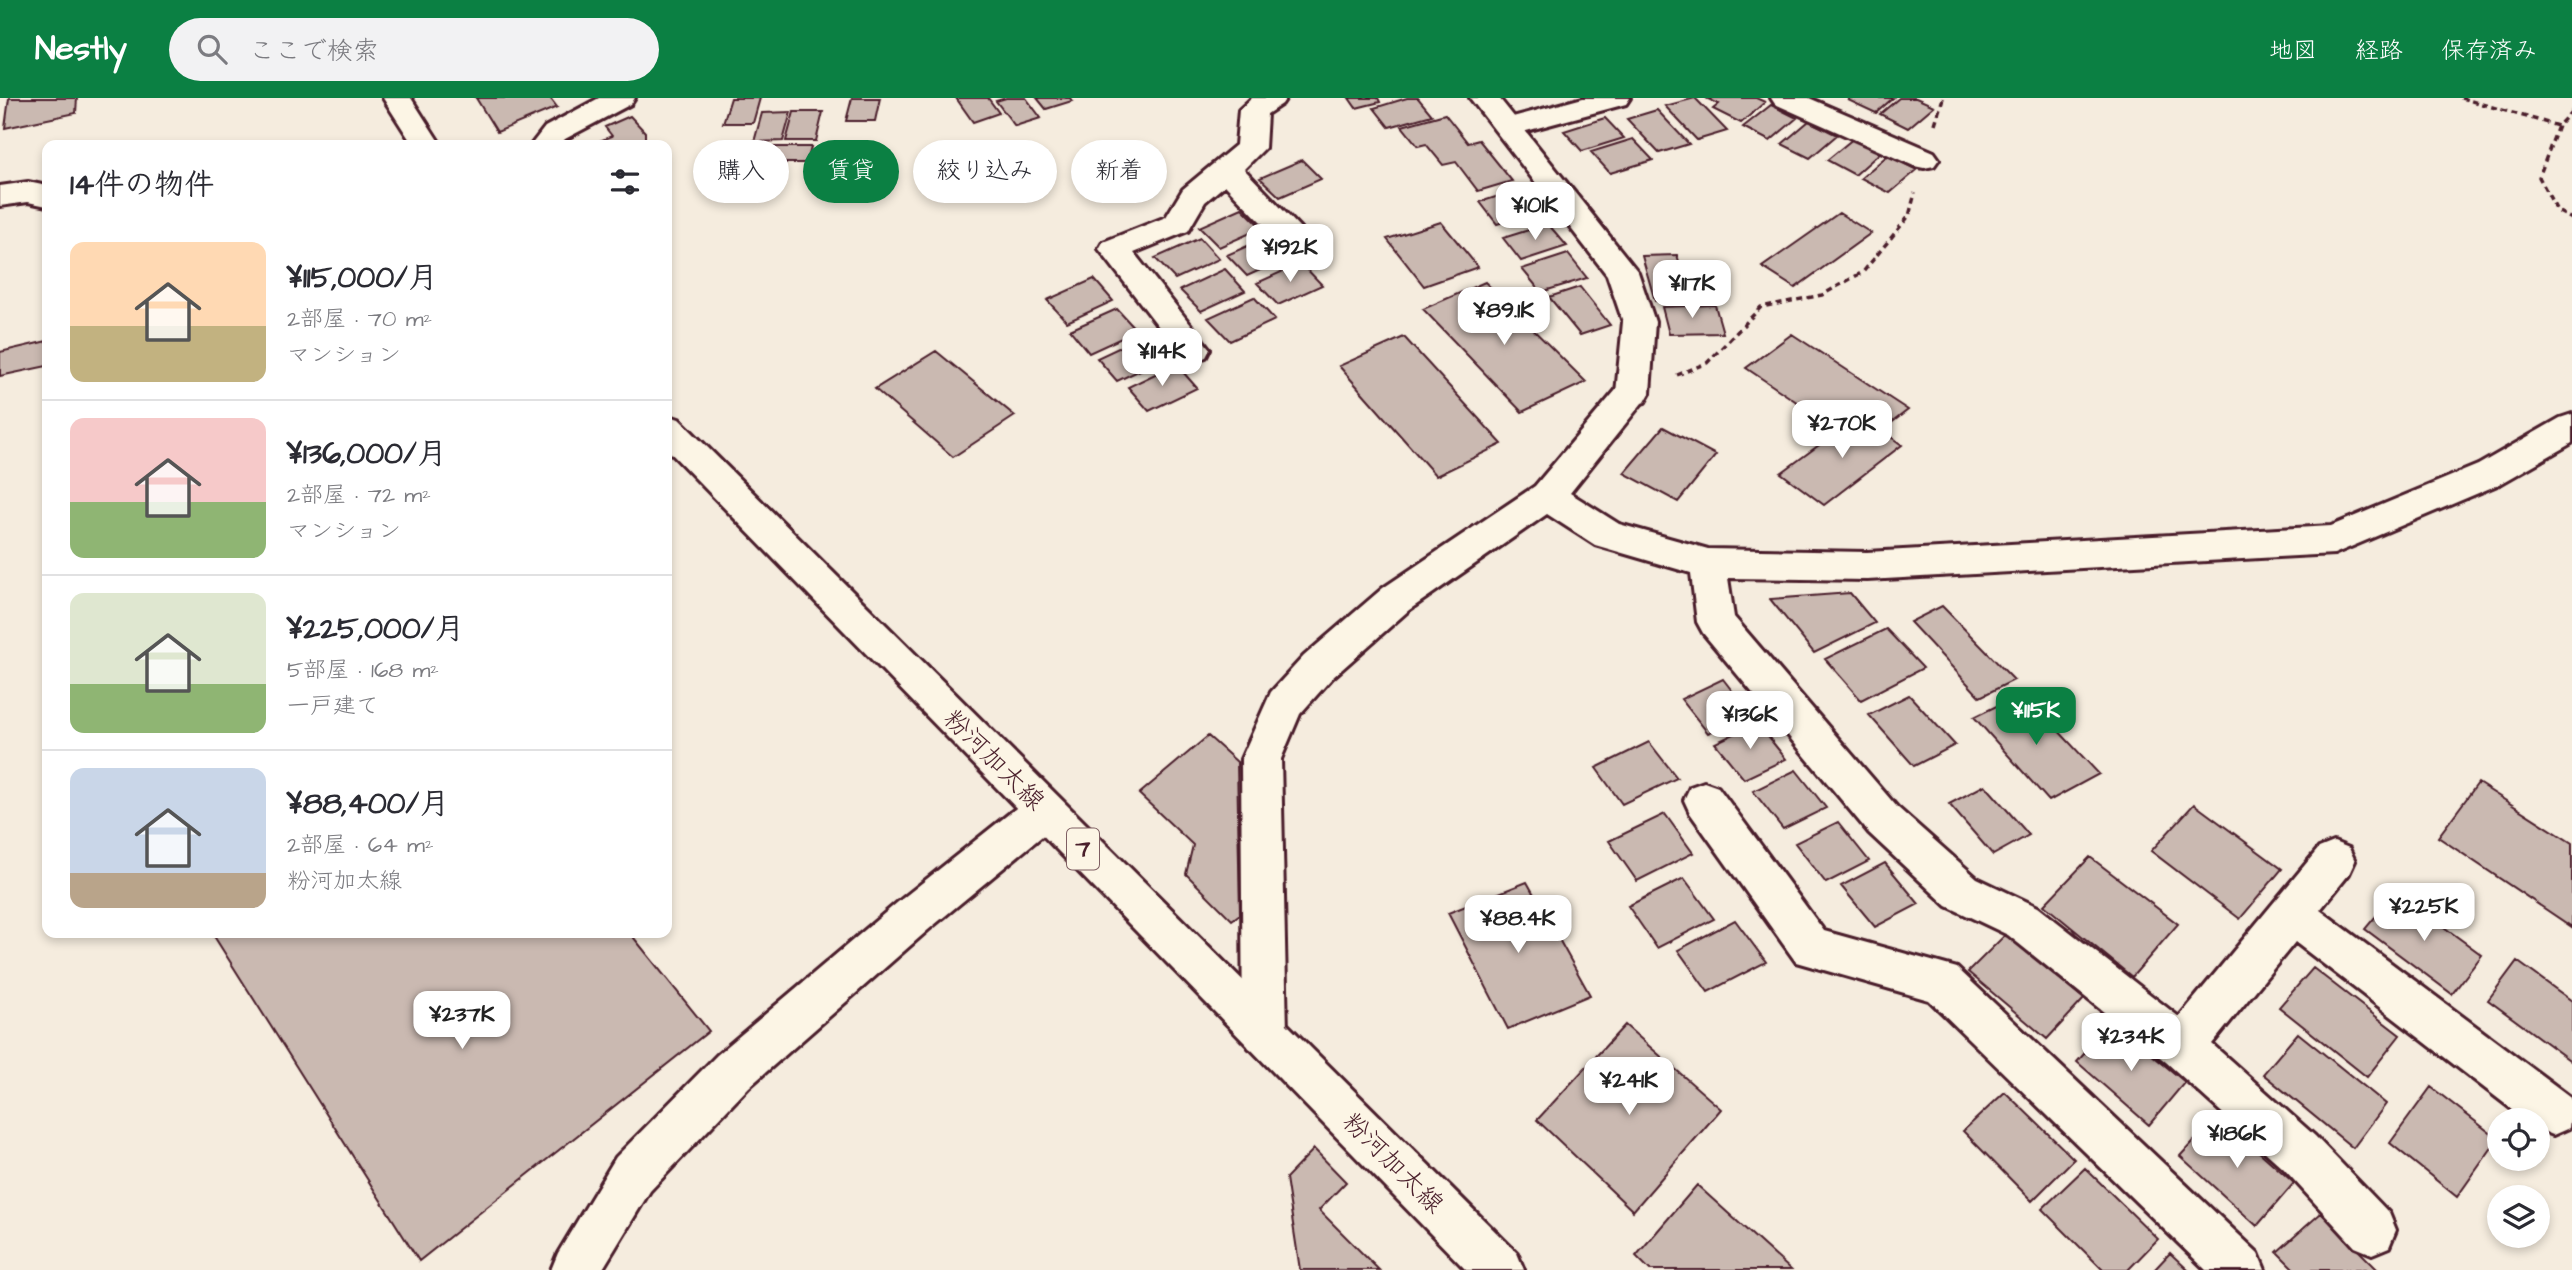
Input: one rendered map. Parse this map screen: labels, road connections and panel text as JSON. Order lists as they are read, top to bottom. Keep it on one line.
{"streets":{"street":["粉河加太線","7"]},"page":{"header":"Nestly","search":"ここで検索","nav":["地図","経路","保存済み"],"chip":["購入","賃貸","絞り込み","新着"],"heading":"14件の物件","price":["¥101K","¥192K","¥117K","¥89.1K","¥114K","¥270K","¥115K","¥136K","¥225K","¥88.4K","¥237K","¥234K","¥241K","¥186K"],"list":[{"name":"¥115,000/月","note":"2部屋 · 70 m² · マンション"},{"name":"¥136,000/月","note":"2部屋 · 72 m² · マンション"},{"name":"¥225,000/月","note":"5部屋 · 168 m² · 一戸建て"},{"name":"¥88,400/月","note":"2部屋 · 64 m² · 粉河加太線"}]}}
